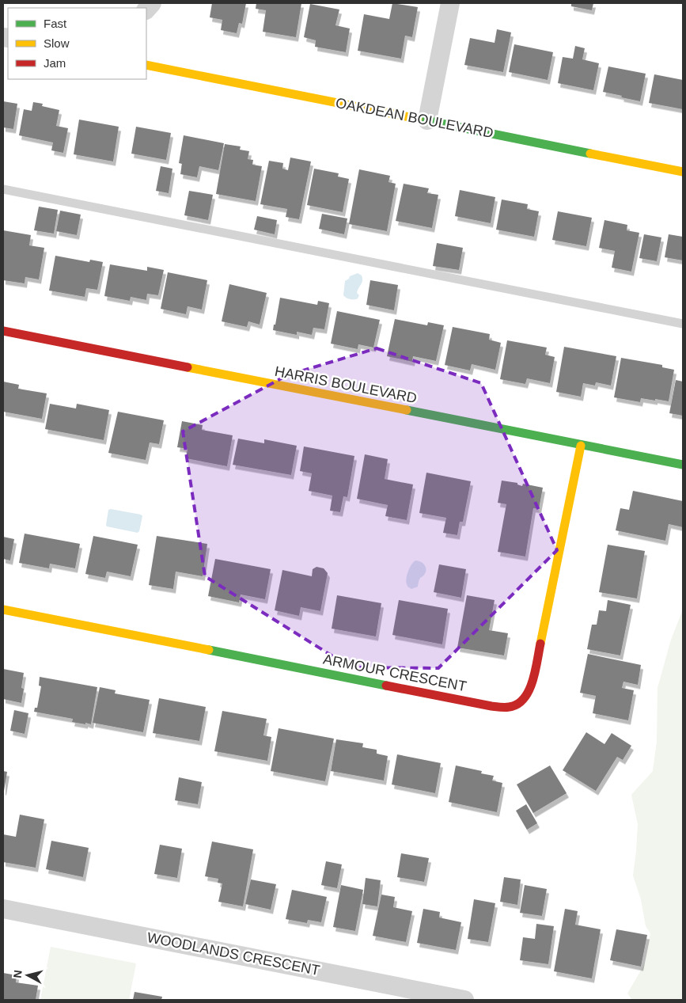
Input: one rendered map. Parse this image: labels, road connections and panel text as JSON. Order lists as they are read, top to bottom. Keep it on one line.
{"streets":{"street":["OAKDEAN BOULEVARD","HARRIS BOULEVARD","ARMOUR CRESCENT","WOODLANDS CRESCENT"]},"crossings":[["HARRIS BOULEVARD","ARMOUR CRESCENT"]],"legend":["Fast","Slow","Jam"],"north":"left"}
